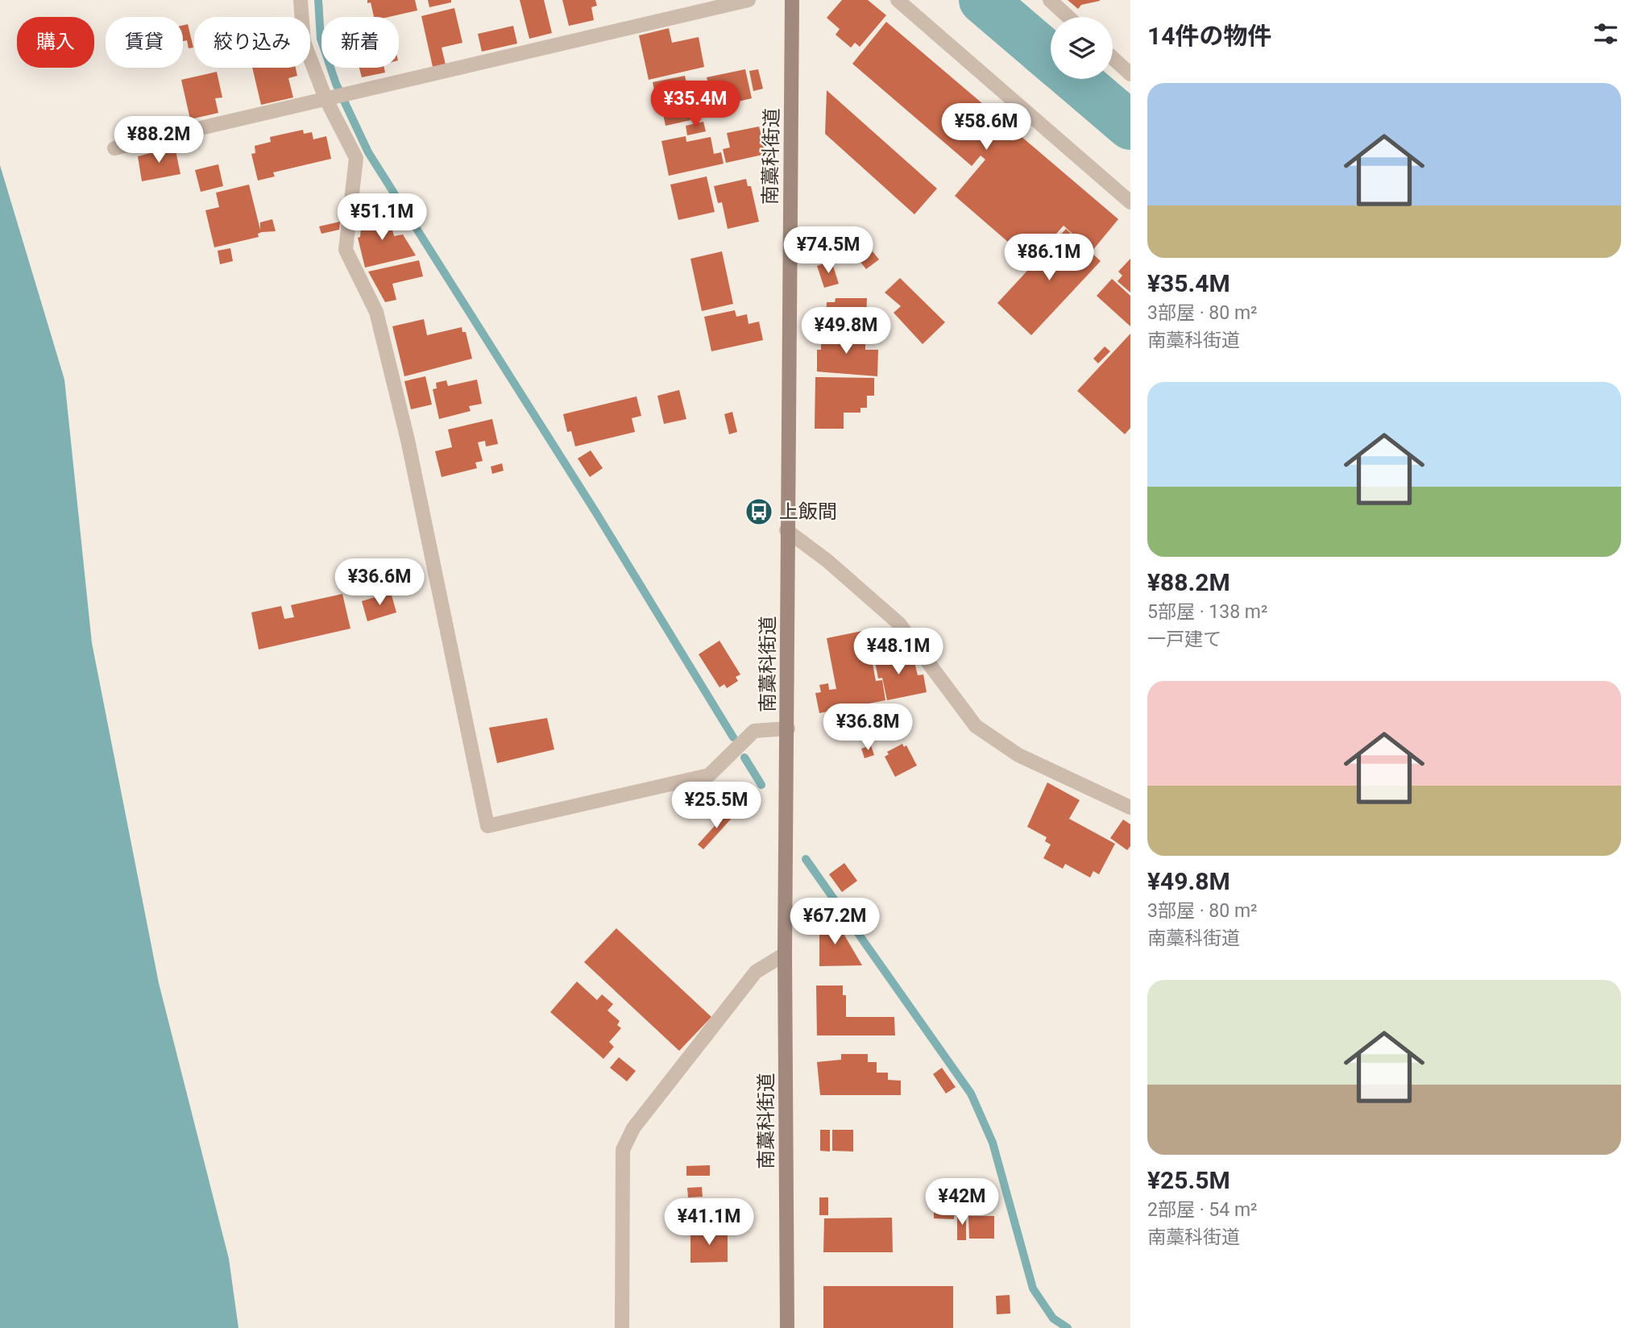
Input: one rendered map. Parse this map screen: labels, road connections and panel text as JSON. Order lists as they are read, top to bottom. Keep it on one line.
{"streets":{"main road":["南藁科街道"]},"places":{"bus stop":["上飯間"]},"page":{"heading":"14件の物件","chip":["購入","賃貸","絞り込み","新着"],"list":[{"name":"¥35.4M","note":"3部屋 · 80 m² · 南藁科街道"},{"name":"¥88.2M","note":"5部屋 · 138 m² · 一戸建て"},{"name":"¥49.8M","note":"3部屋 · 80 m² · 南藁科街道"},{"name":"¥25.5M","note":"2部屋 · 54 m² · 南藁科街道"}],"price":["¥35.4M","¥58.6M","¥88.2M","¥51.1M","¥74.5M","¥86.1M","¥49.8M","¥36.6M","¥48.1M","¥36.8M","¥25.5M","¥67.2M","¥42M","¥41.1M"]}}
